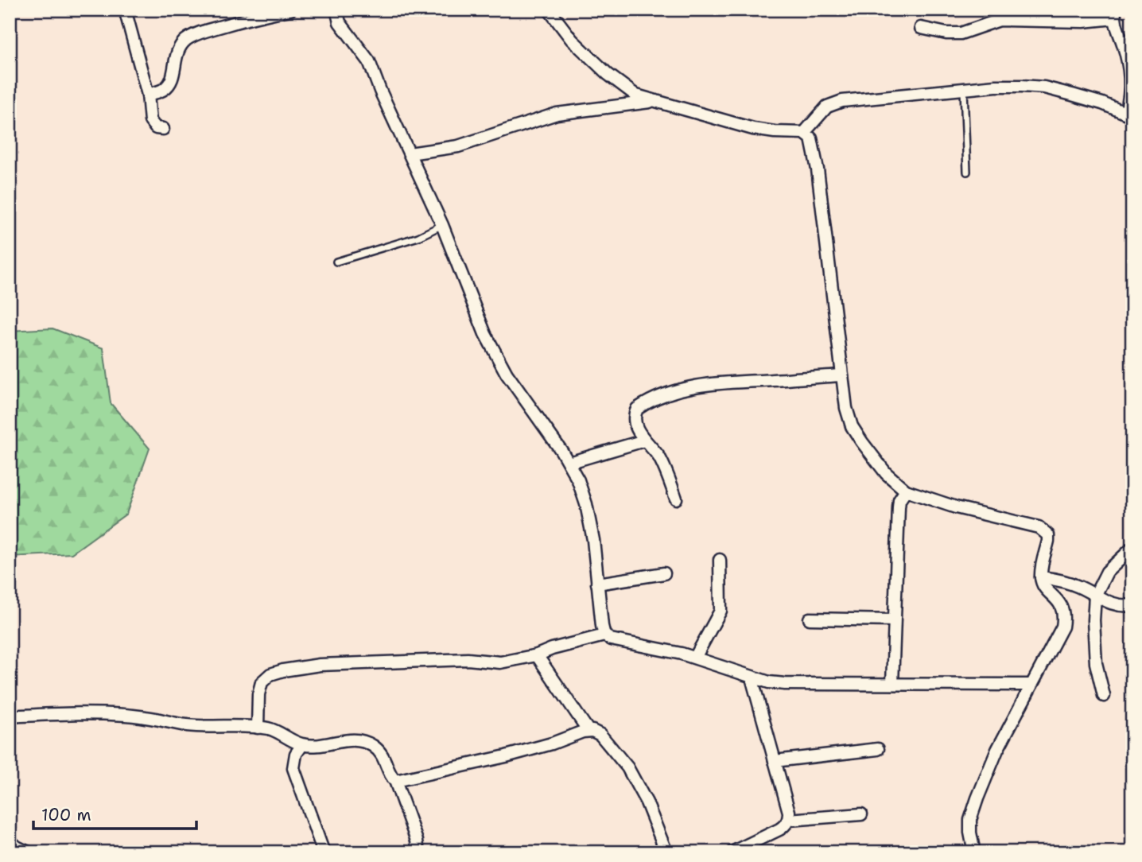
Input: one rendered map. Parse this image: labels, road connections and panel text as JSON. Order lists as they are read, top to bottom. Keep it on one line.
{"scale_bar":"100 m"}
